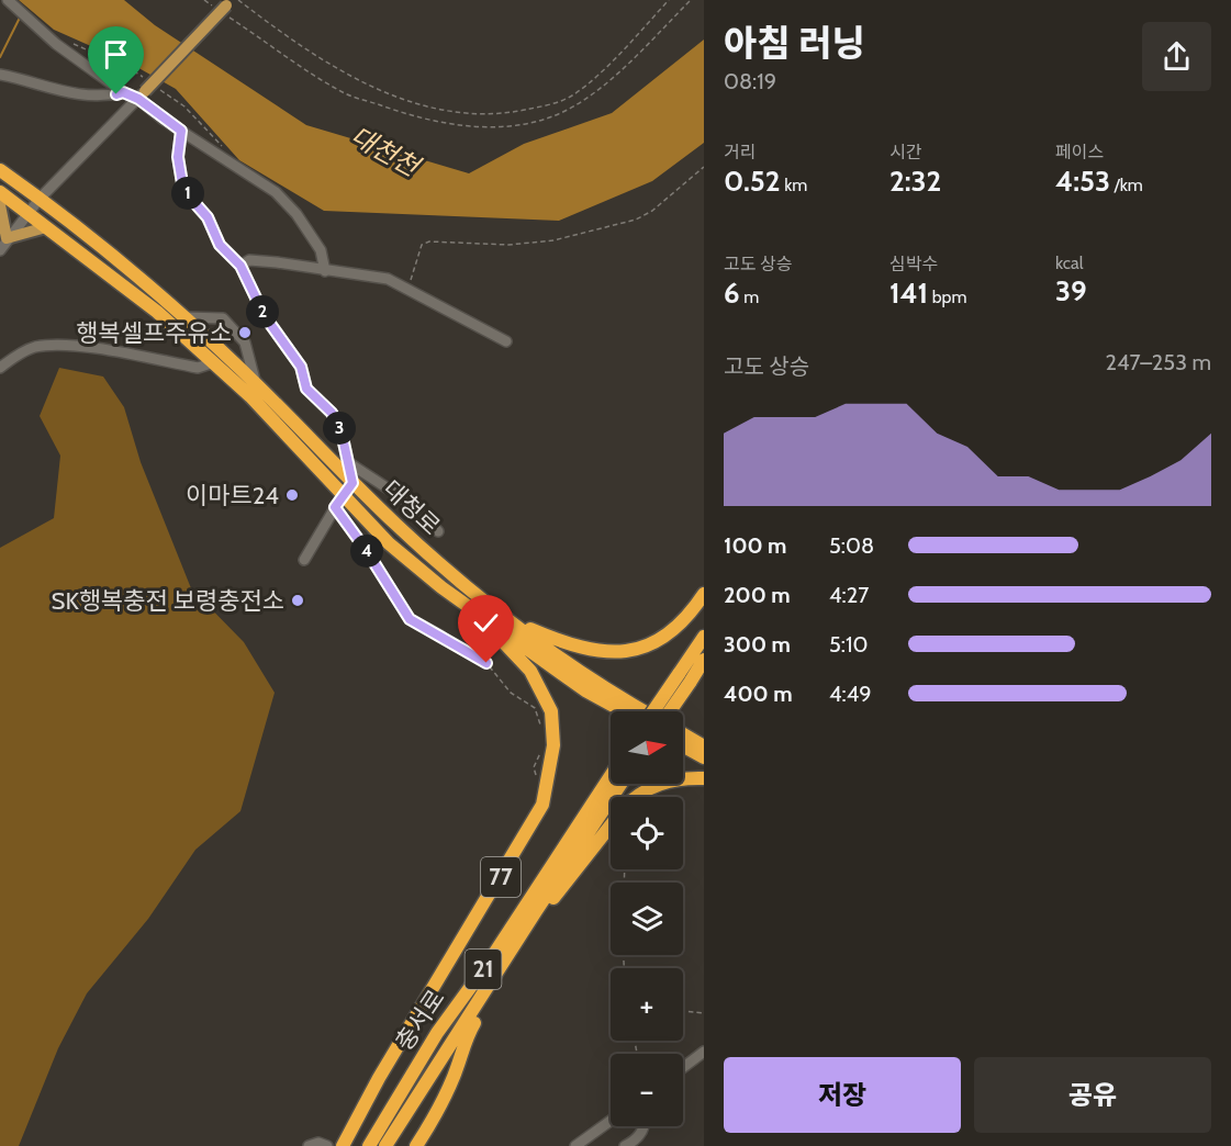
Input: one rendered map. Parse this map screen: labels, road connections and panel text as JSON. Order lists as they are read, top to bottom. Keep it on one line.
{"streets":{"highway":["대청로","77","21","충서로"]},"crossings":[["대청로","77"],["21","충서로"]],"water":["대천천"],"places":["행복셀프주유소","이마트24","SK행복충전 보령충전소"],"north":"right","page":{"heading":["아침 러닝","08:19"],"stats":[["거리","0.52 km"],["시간","2:32"],["페이스","4:53 /km"],["고도 상승","6 m"],["심박수","141 bpm"],["kcal","39"]],"pins":["1","2","3","4"],"chart":["고도 상승","247–253 m"],"list":[{"name":"100 m","note":"5:08"},{"name":"200 m","note":"4:27"},{"name":"300 m","note":"5:10"},{"name":"400 m","note":"4:49"}],"map_buttons":["+","−"],"buttons":["저장","공유"]}}
